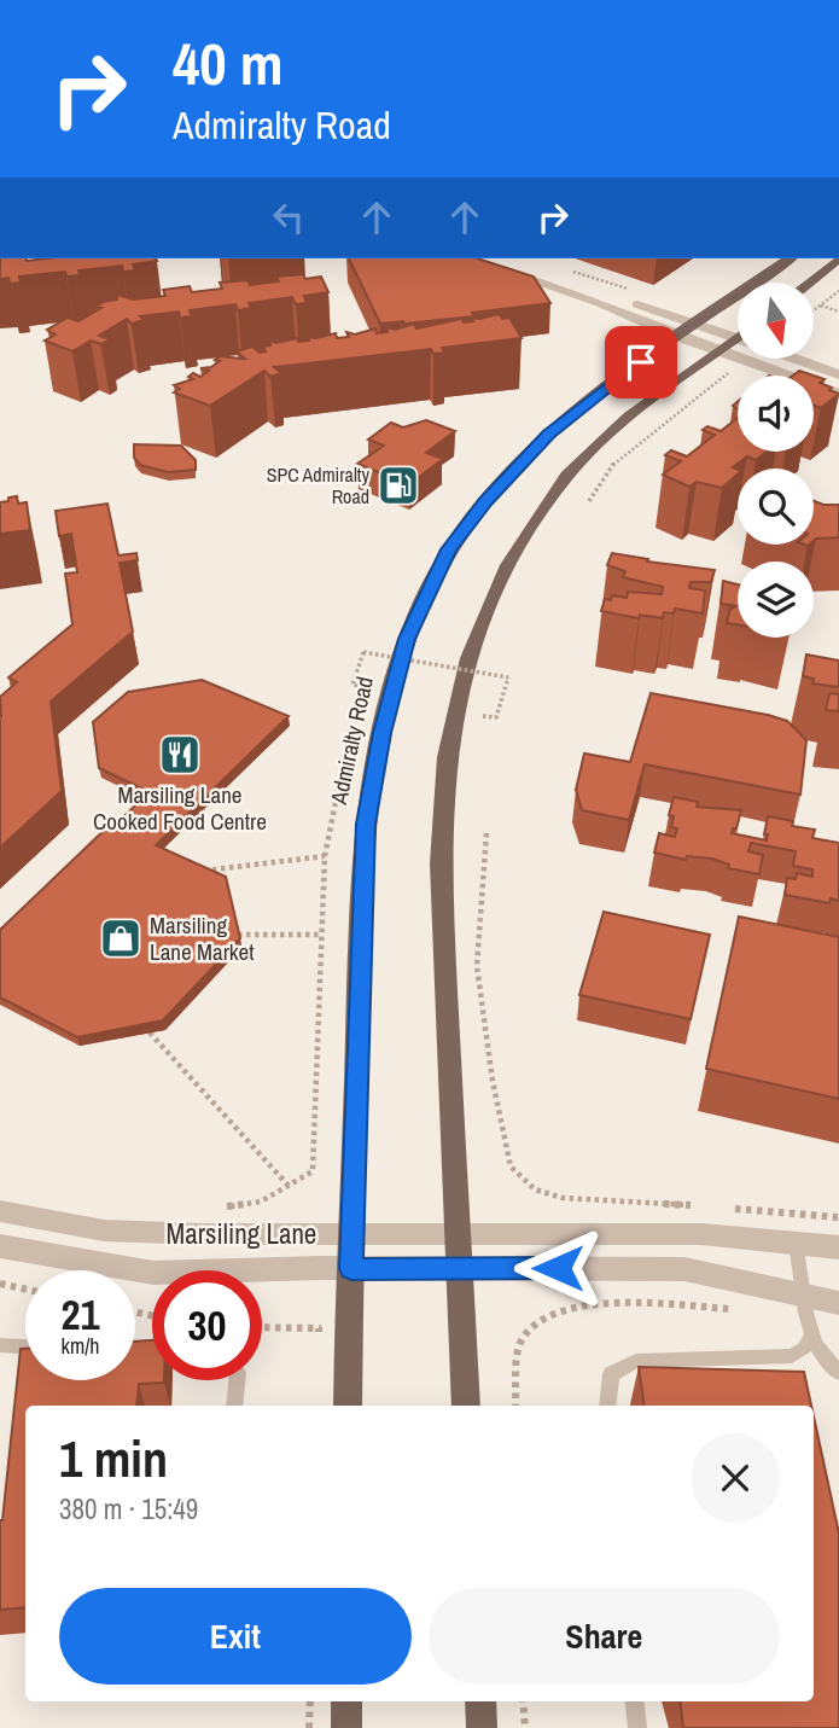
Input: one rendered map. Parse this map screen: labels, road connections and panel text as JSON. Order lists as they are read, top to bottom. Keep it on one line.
{"streets":{"main road":["Admiralty Road"],"street":["Marsiling Lane"]},"crossings":[["Admiralty Road","Marsiling Lane"]],"places":{"fuel station":["SPC Admiralty Road"],"restaurant":["Marsiling Lane Cooked Food Centre"],"shop":["Marsiling Lane Market"]},"north":"bottom","page":{"turn":["40 m","Admiralty Road"],"speed":"21 km/h","limit":"30","heading":["1 min","380 m · 15:49"],"buttons":["Exit","Share"]}}
